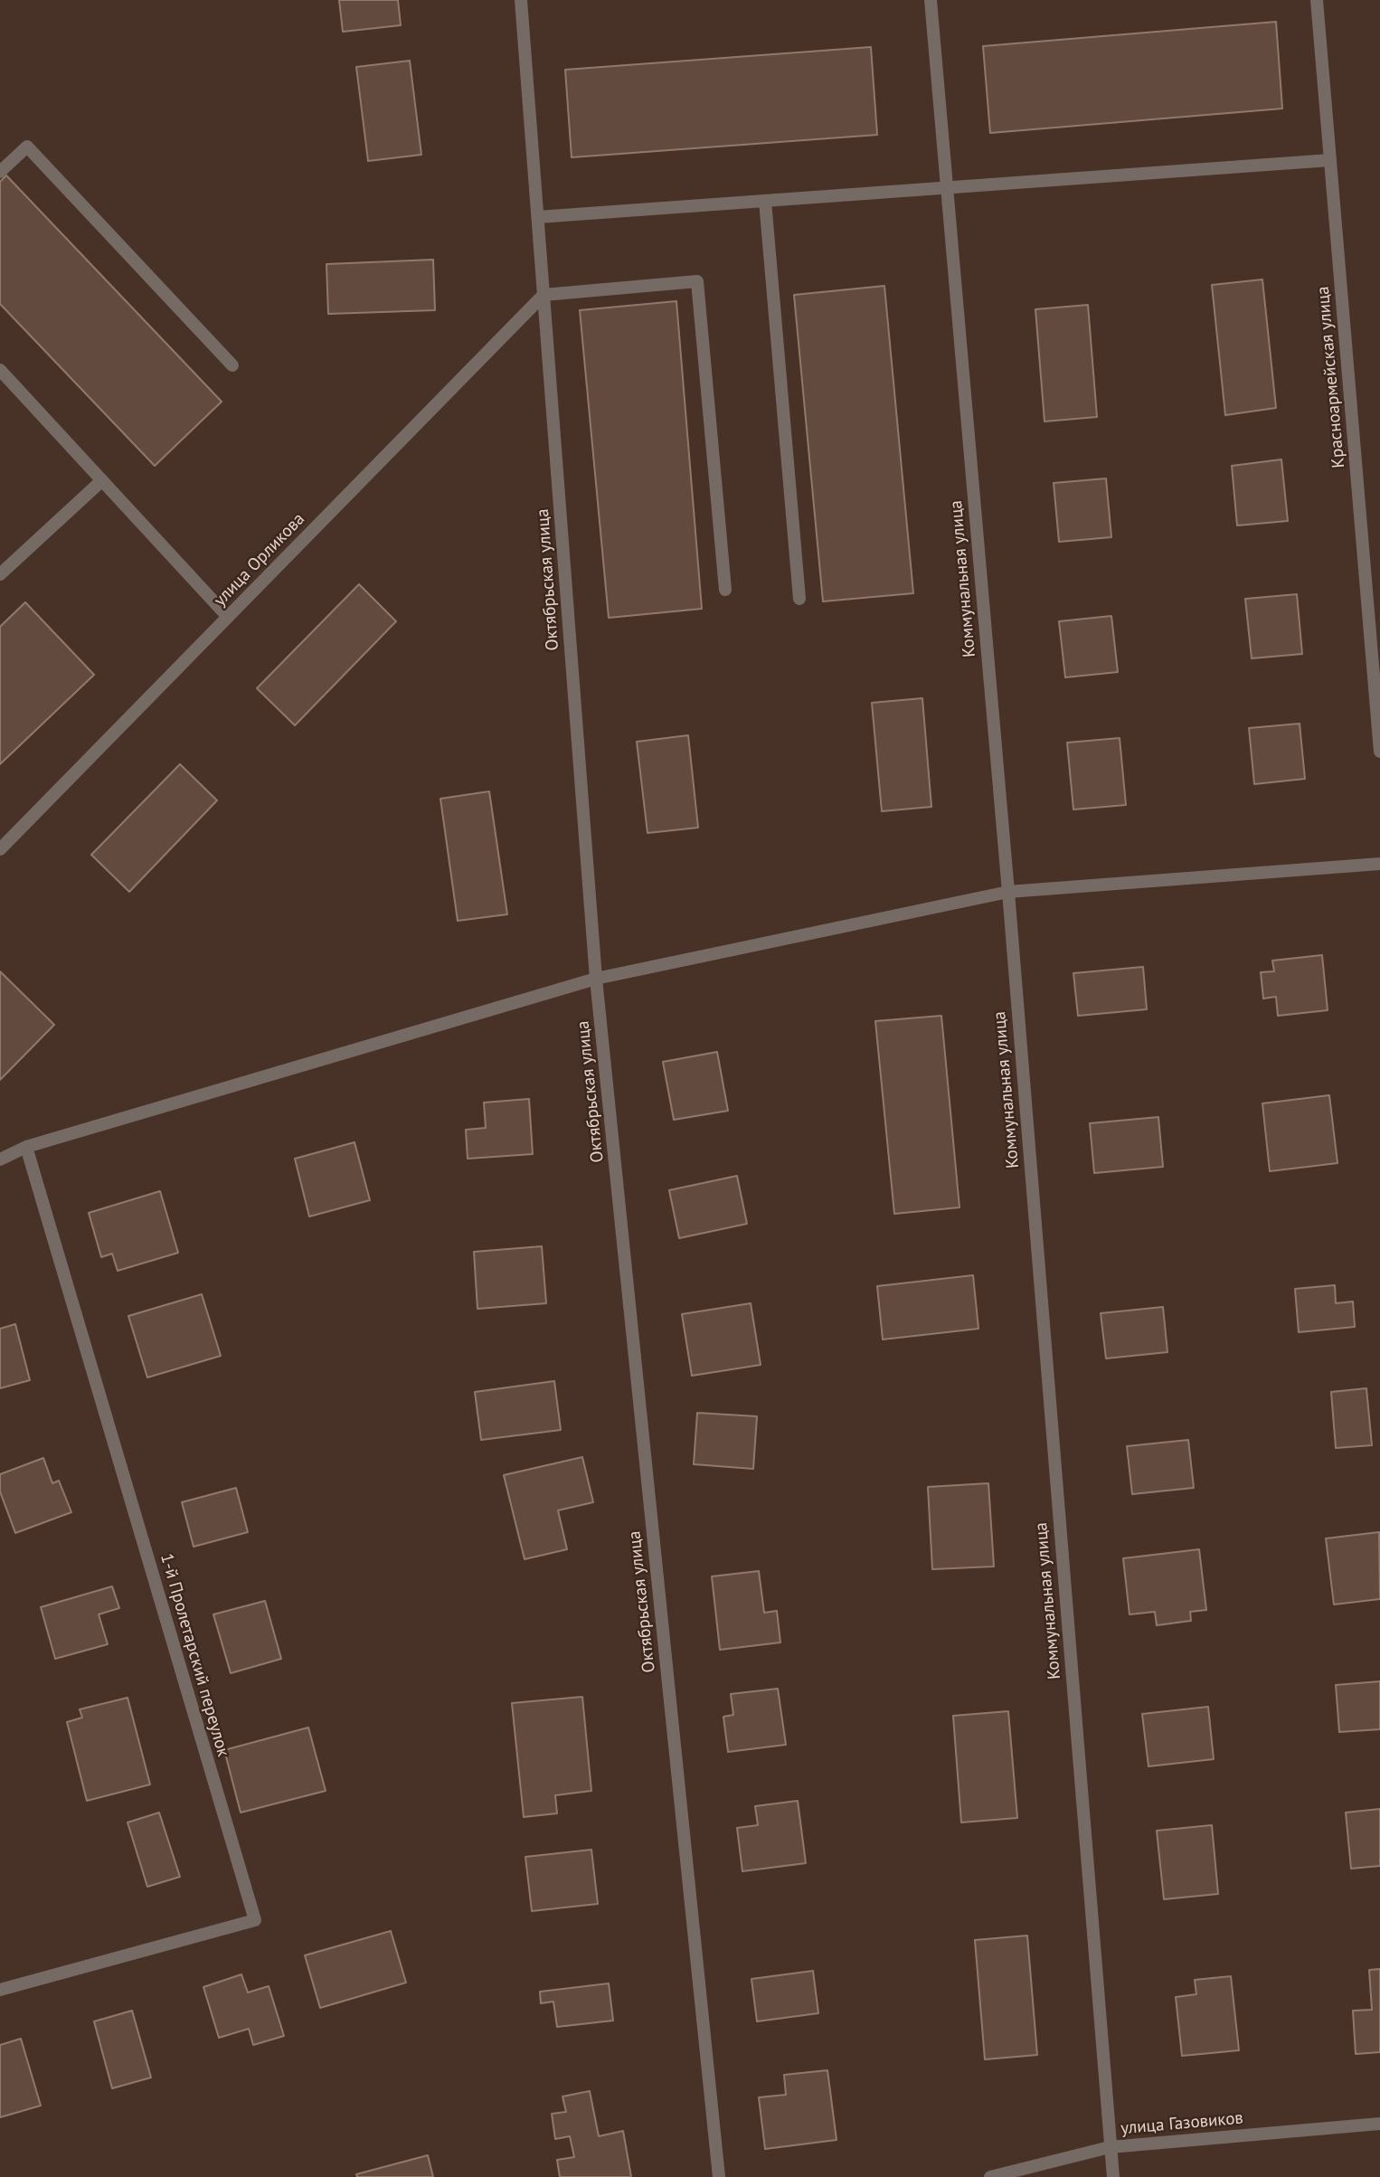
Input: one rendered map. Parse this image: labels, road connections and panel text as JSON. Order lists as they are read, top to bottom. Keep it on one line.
{"streets":{"street":["Красноармейская улица","улица Орликова","Коммунальная улица","Октябрьская улица","1-й Пролетарский переулок","улица Газовиков"]},"crossings":[["улица Орликова","Октябрьская улица"],["Коммунальная улица","улица Газовиков"]]}
